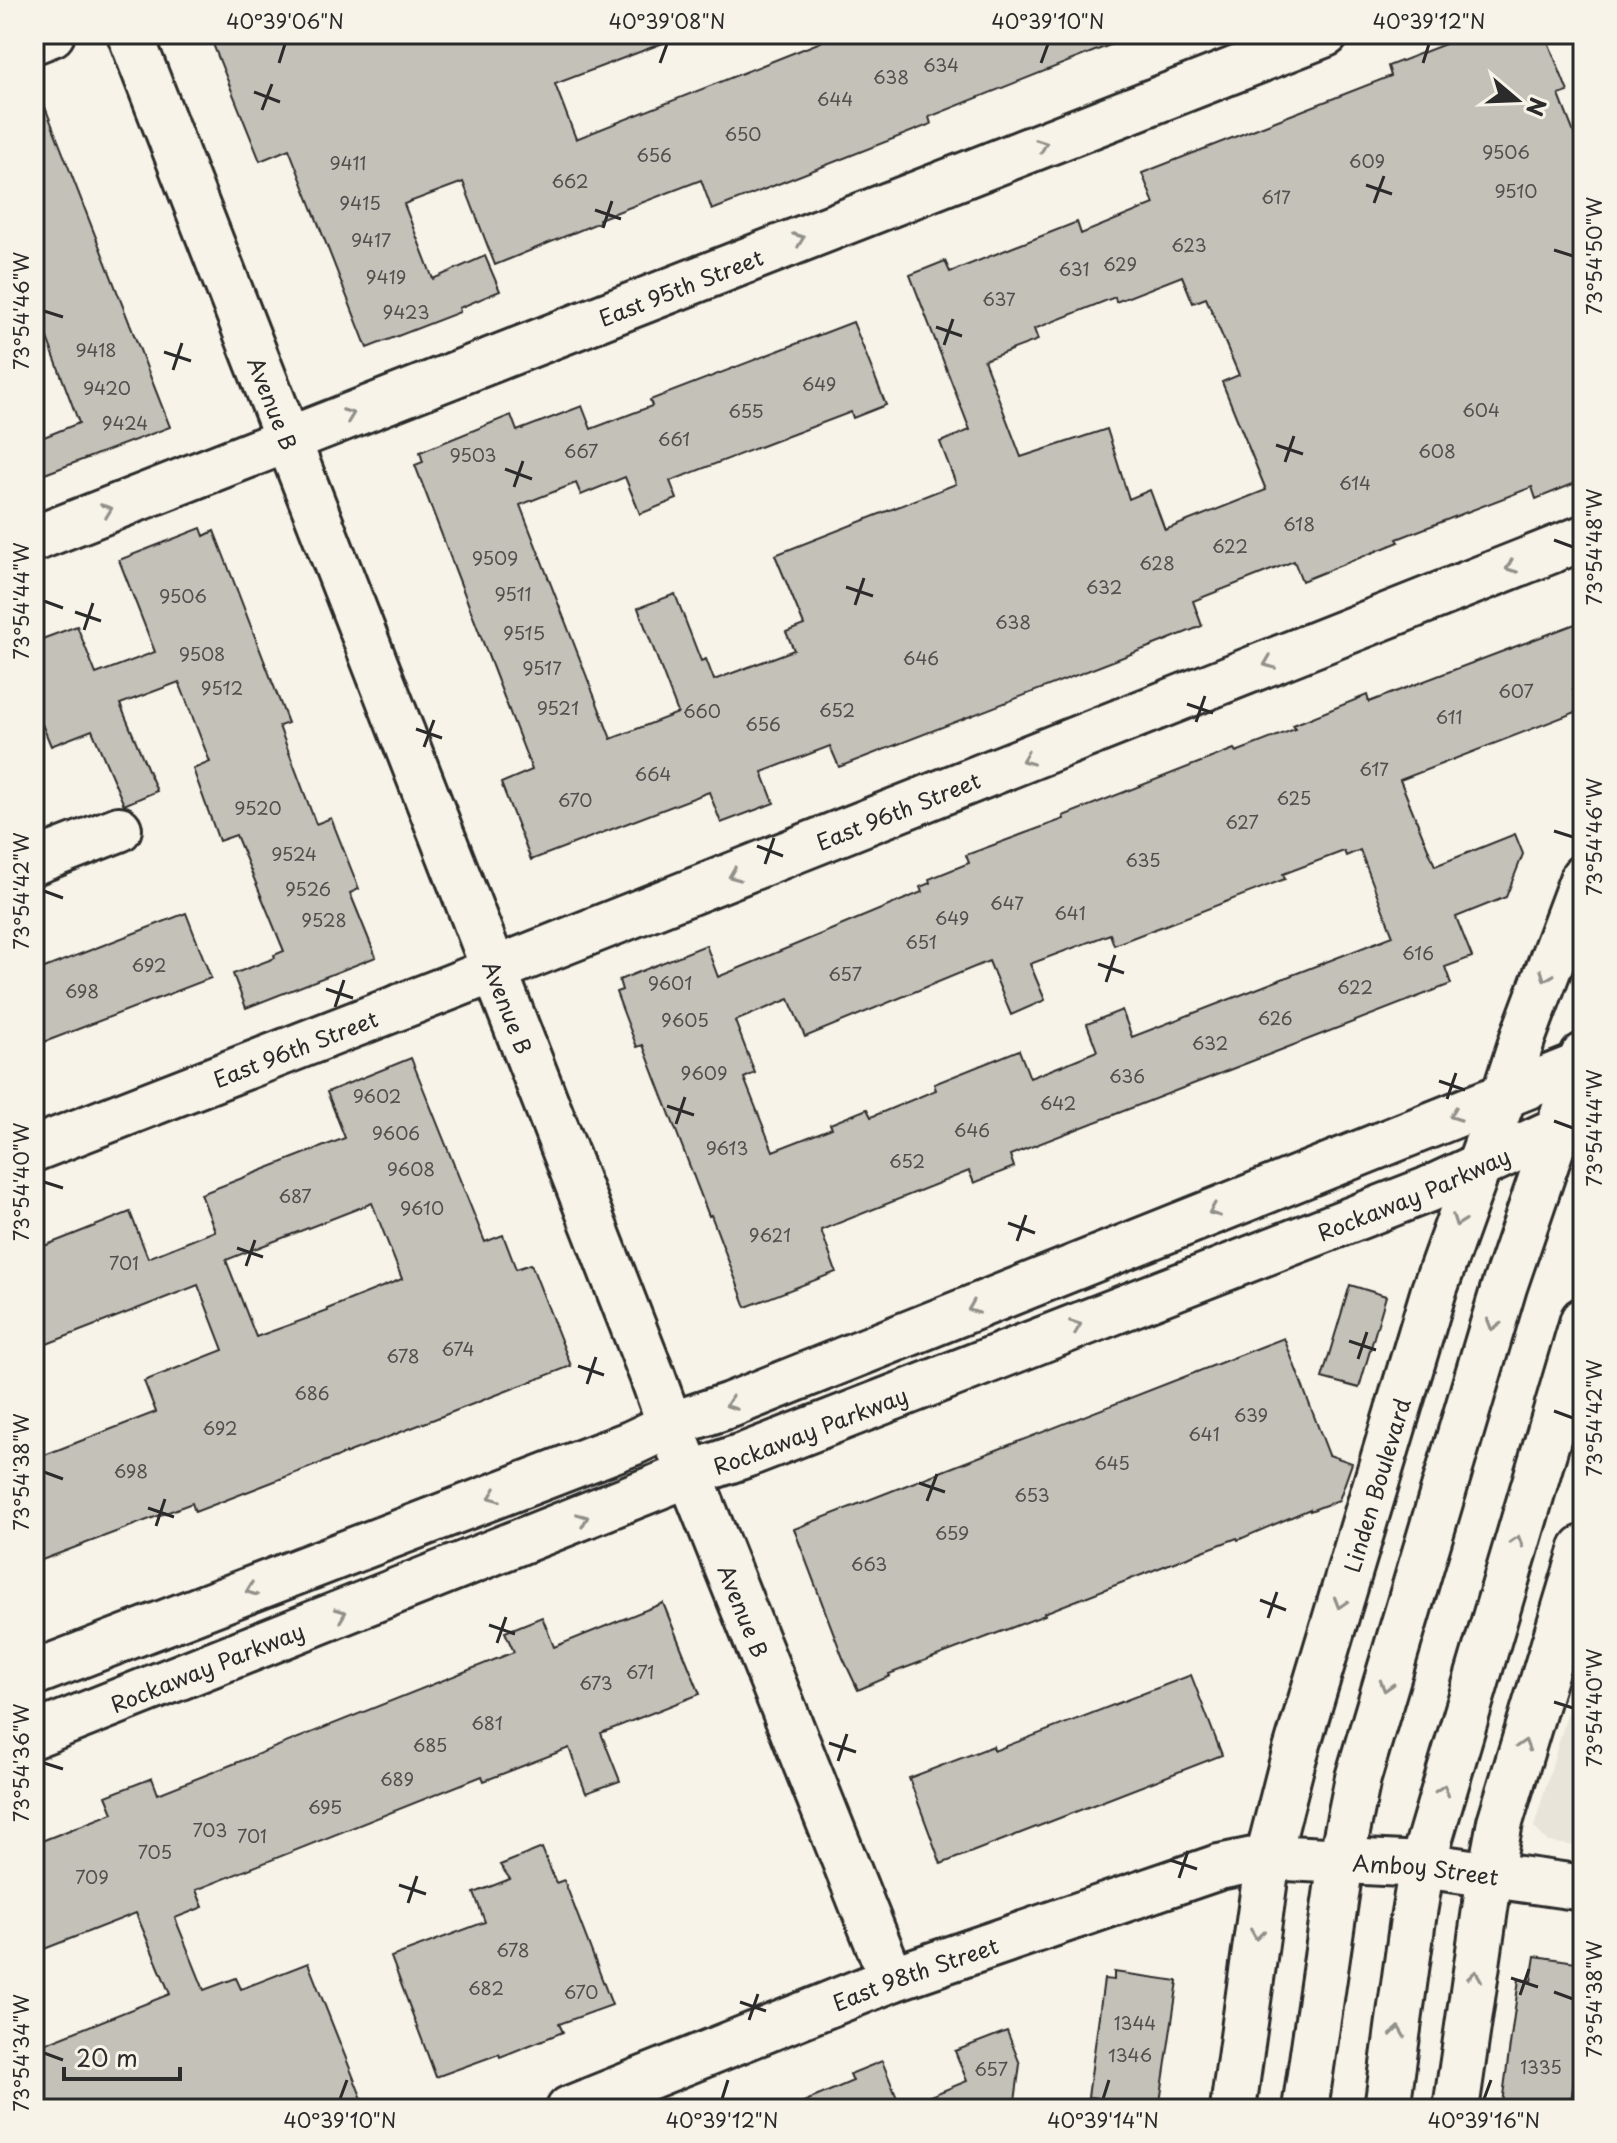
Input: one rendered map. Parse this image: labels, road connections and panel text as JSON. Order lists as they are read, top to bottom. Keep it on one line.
{"streets":{"main road":["East 95th Street","Avenue B","East 96th Street","Rockaway Parkway","Linden Boulevard","Amboy Street","East 98th Street"]},"crossings":[["East 95th Street","Avenue B"],["Avenue B","East 96th Street"],["Avenue B","Rockaway Parkway"],["Avenue B","East 98th Street"],["Rockaway Parkway","Linden Boulevard"],["Linden Boulevard","Amboy Street"],["Linden Boulevard","East 98th Street"],["Amboy Street","East 98th Street"]],"one_way":["East 95th Street","East 96th Street"],"house_numbers":["634","638","644","650","9506","656","609","9411","662","9510","617","9415","9417","623","629","631","9419","637","9423","9418","649","9420","604","655","9424","661","667","608","9503","614","618","622","9509","628","632","9511","9506","638","9515","9508","646","9517","9512","607","9521","652","660","611","656","617","664","625","670","9520","627","9524","635","9526","647","641","649","9528","651","616","692","657","9601","622","698","626","9605","632","9609","636","9602","642","646","9606","9613","652","9608","687","9610","9621","701","674","678","686","639","692","641","645","698","653","659","663","671","673","681","685","689","695","703","701","705","709","678","682","670","1344","1346","1335","657"],"scale_bar":"20 m","north":"right","coordinates":["40°39'06\"N","40°39'08\"N","40°39'10\"N","40°39'12\"N","73°54'50\"W","73°54'46\"W","73°54'48\"W","73°54'44\"W","73°54'42\"W","73°54'40\"W","73°54'38\"W","73°54'36\"W","73°54'34\"W","40°39'14\"N","40°39'16\"N"]}
